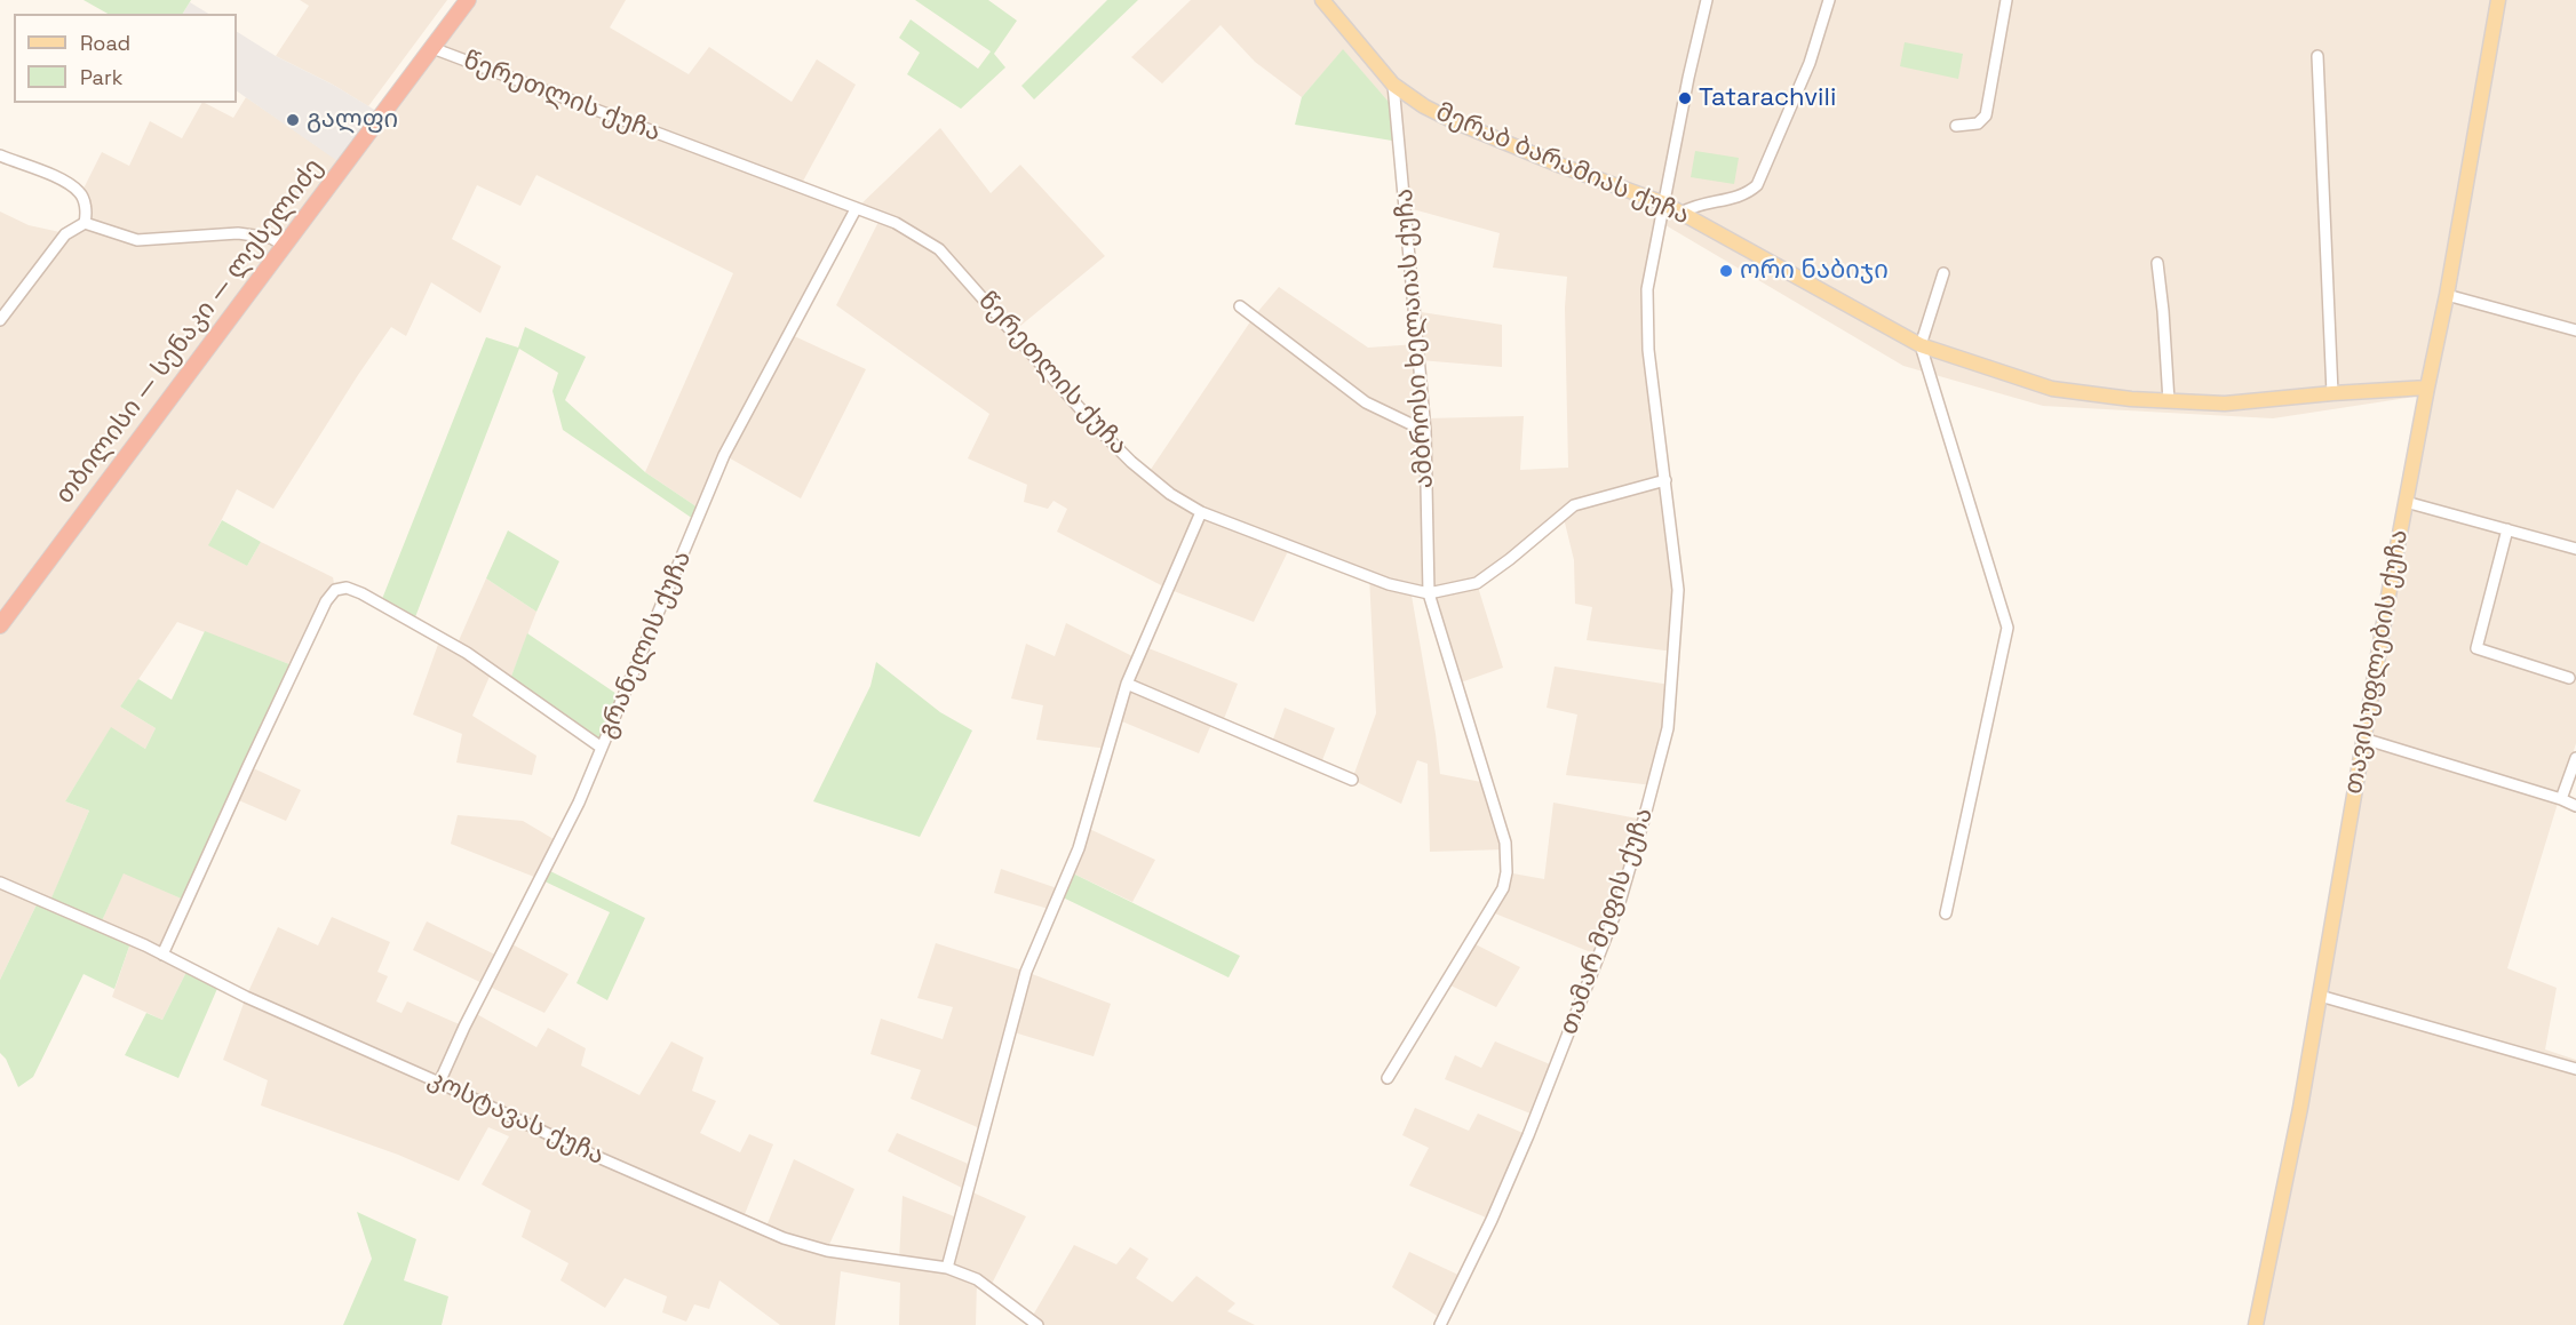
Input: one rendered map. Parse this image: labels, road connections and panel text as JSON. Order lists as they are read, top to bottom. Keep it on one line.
{"streets":{"highway":["თბილისი — სენაკი — ლესელიძე"],"main road":["მერაბ ბარამიას ქუჩა","თავისუფლების ქუჩა"],"street":["წერეთლის ქუჩა","ამბროსი ხელაიას ქუჩა","გრანელის ქუჩა","თამარ მეფის ქუჩა","კოსტავას ქუჩა"]},"crossings":[["წერეთლის ქუჩა","თბილისი — სენაკი — ლესელიძე"],["წერეთლის ქუჩა","ამბროსი ხელაიას ქუჩა"],["წერეთლის ქუჩა","გრანელის ქუჩა"],["წერეთლის ქუჩა","თამარ მეფის ქუჩა"],["მერაბ ბარამიას ქუჩა","ამბროსი ხელაიას ქუჩა"],["მერაბ ბარამიას ქუჩა","თავისუფლების ქუჩა"],["მერაბ ბარამიას ქუჩა","თამარ მეფის ქუჩა"],["გრანელის ქუჩა","კოსტავას ქუჩა"]],"places":["Tatarachvili","გალფი","ორი ნაბიჯი"],"legend":["Road","Park"]}
